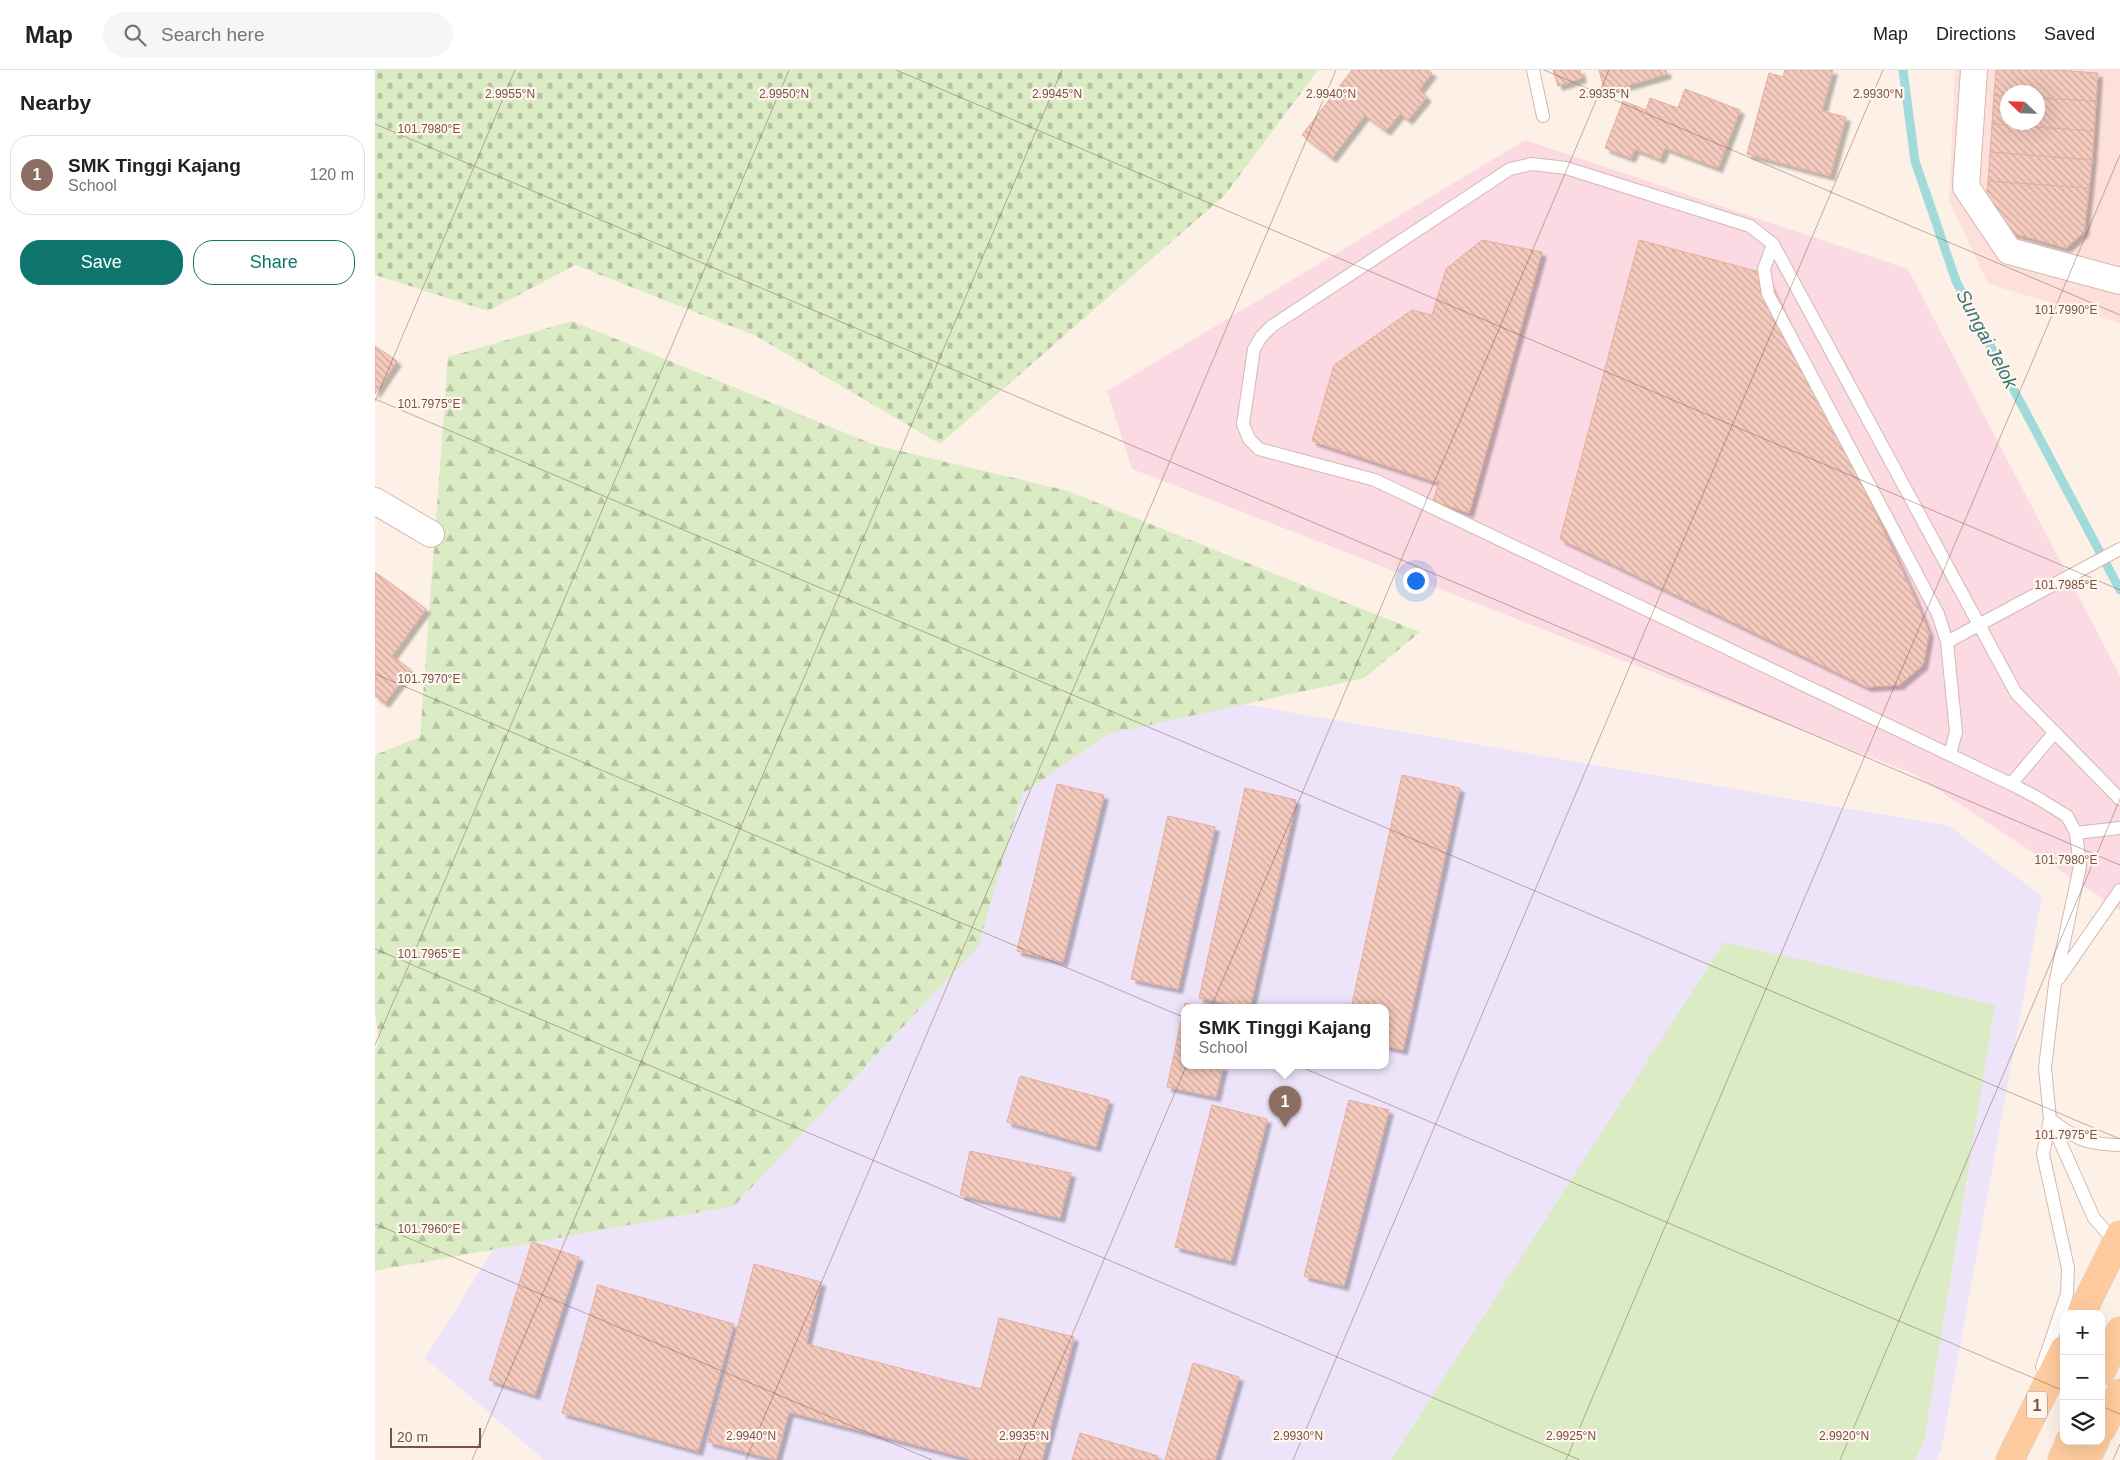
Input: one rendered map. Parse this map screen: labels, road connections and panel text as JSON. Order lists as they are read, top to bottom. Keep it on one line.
{"streets":{"main road":["1"]},"water":["Sungai Jelok"],"scale_bar":"20 m","north":"top left","page":{"header":"Map","search":"Search here","nav":["Map","Directions","Saved"],"heading":"Nearby","list":[{"mark":"1","name":"SMK Tinggi Kajang","note":"School","value":"120 m"}],"buttons":["Save","Share"],"popup":["SMK Tinggi Kajang","School"],"pins":"1","map_buttons":["+","−"],"scale":"20 m"},"coordinates":["2.9950°N","2.9945°N","2.9935°N","2.9930°N","2.9955°N","2.9940°N","101.7980°E","101.7990°E","101.7975°E","101.7985°E","101.7970°E","101.7965°E","101.7960°E","2.9925°N","2.9920°N"]}
